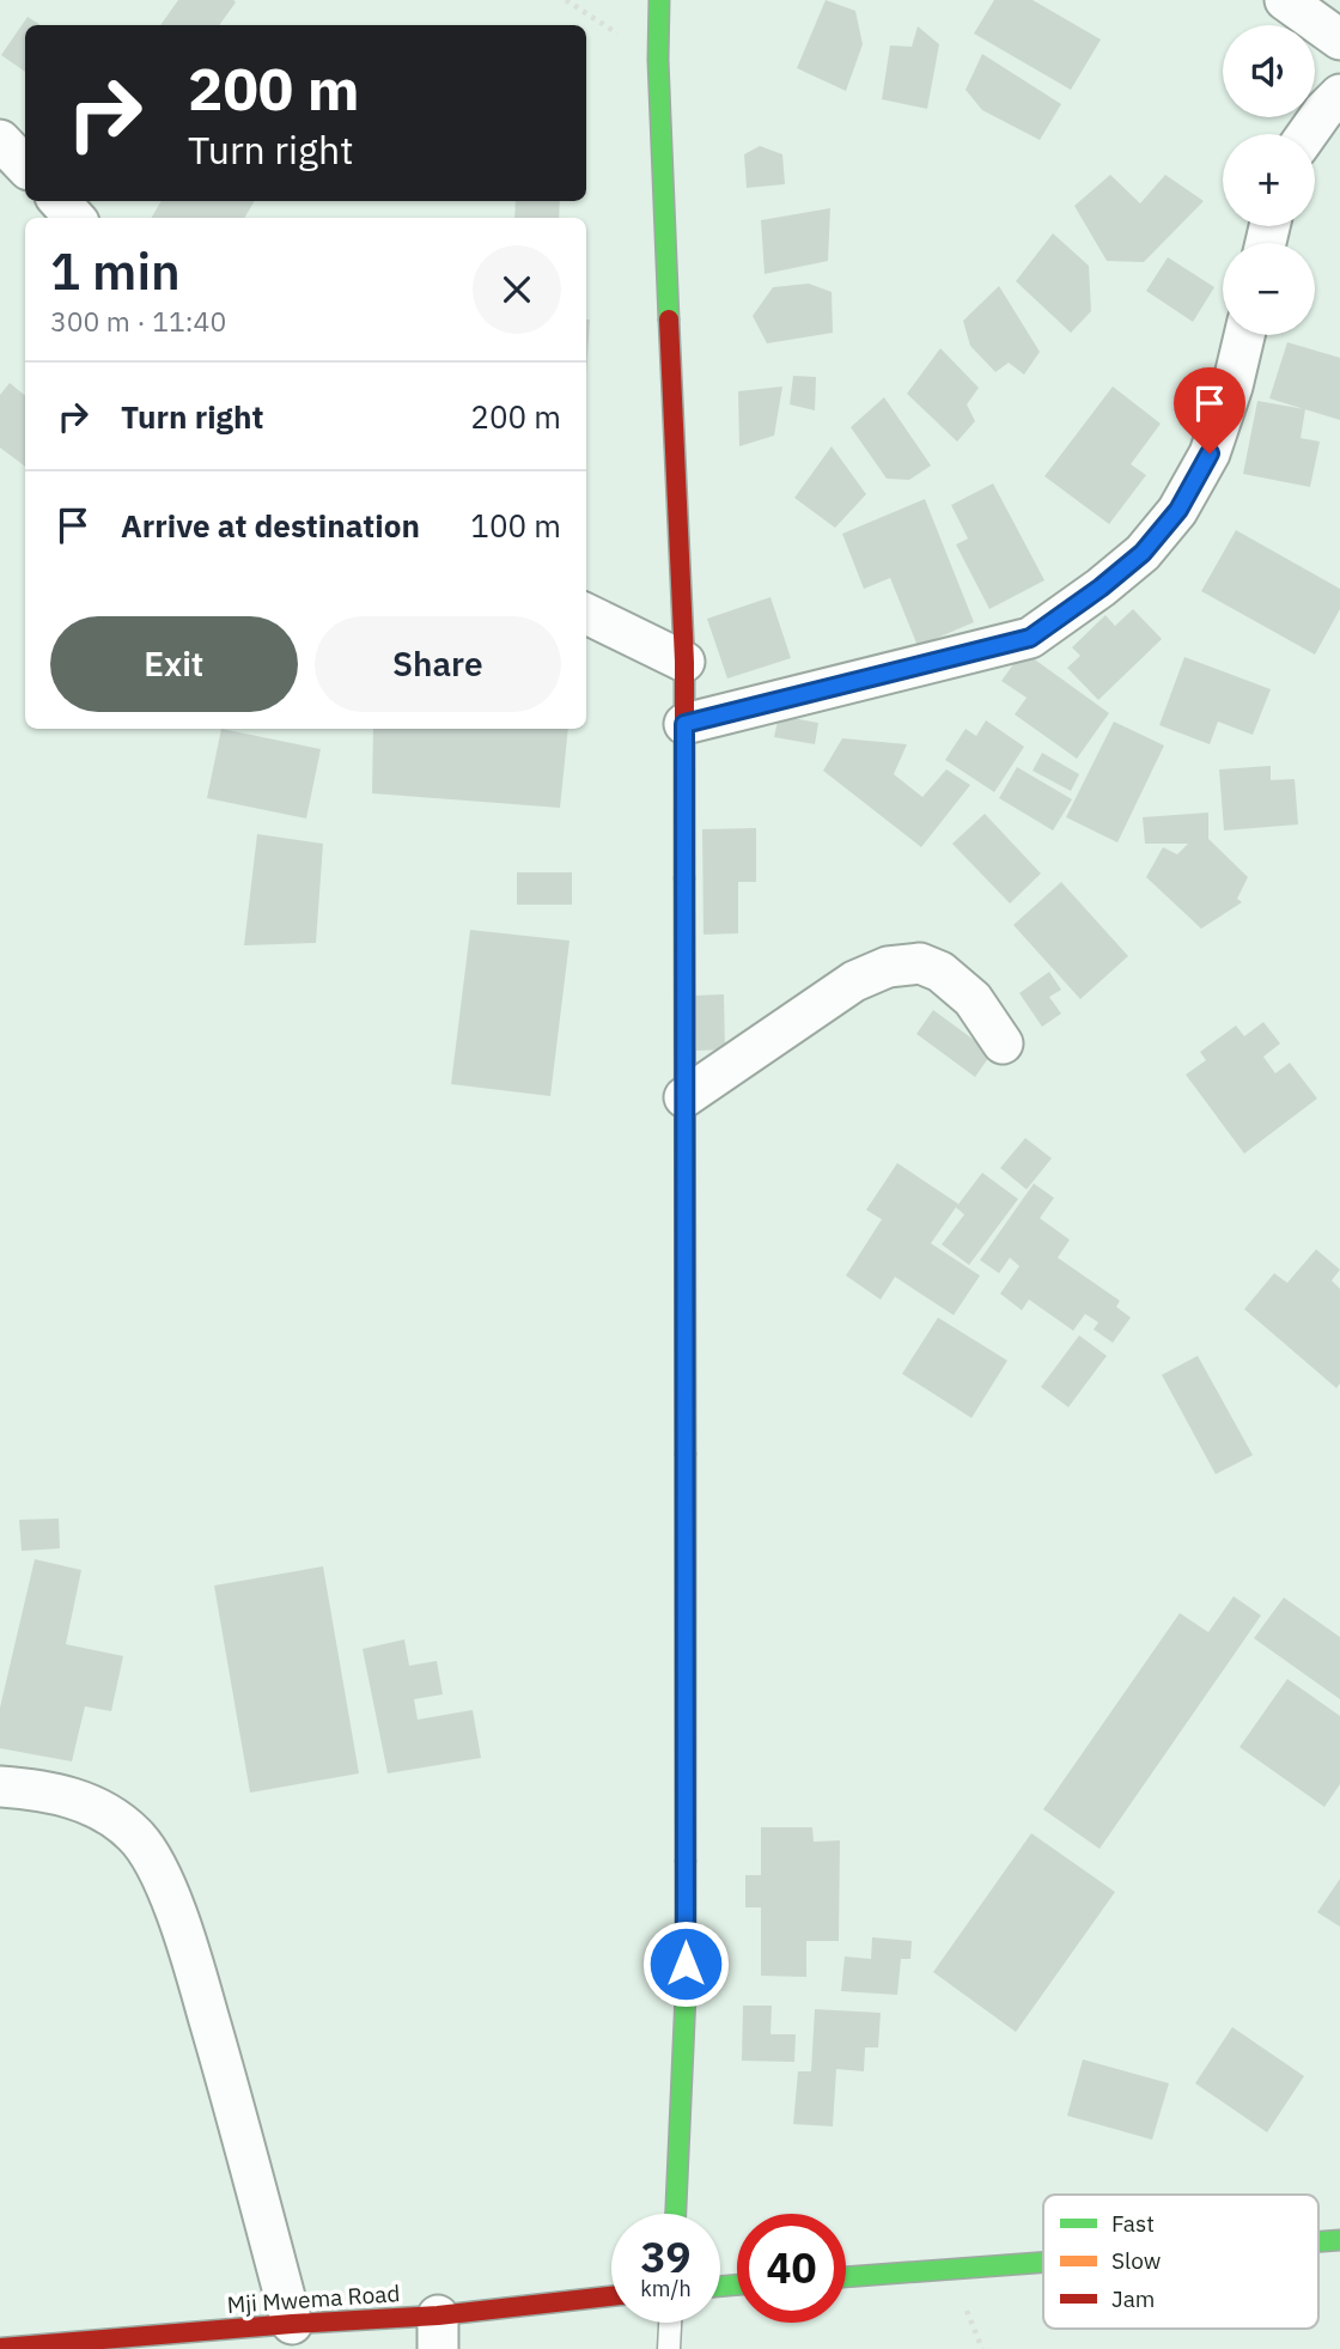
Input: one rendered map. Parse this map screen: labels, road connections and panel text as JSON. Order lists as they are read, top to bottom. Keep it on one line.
{"streets":{"street":["Mji Mwema Road"]},"legend":["Fast","Slow","Jam"],"page":{"map_buttons":["+","−"],"turn":["200 m","Turn right"],"heading":["1 min","300 m · 11:40"],"list":[{"name":"Turn right","value":"200 m"},{"name":"Arrive at destination","value":"100 m"}],"buttons":["Exit","Share"],"speed":"39 km/h","limit":"40"}}
